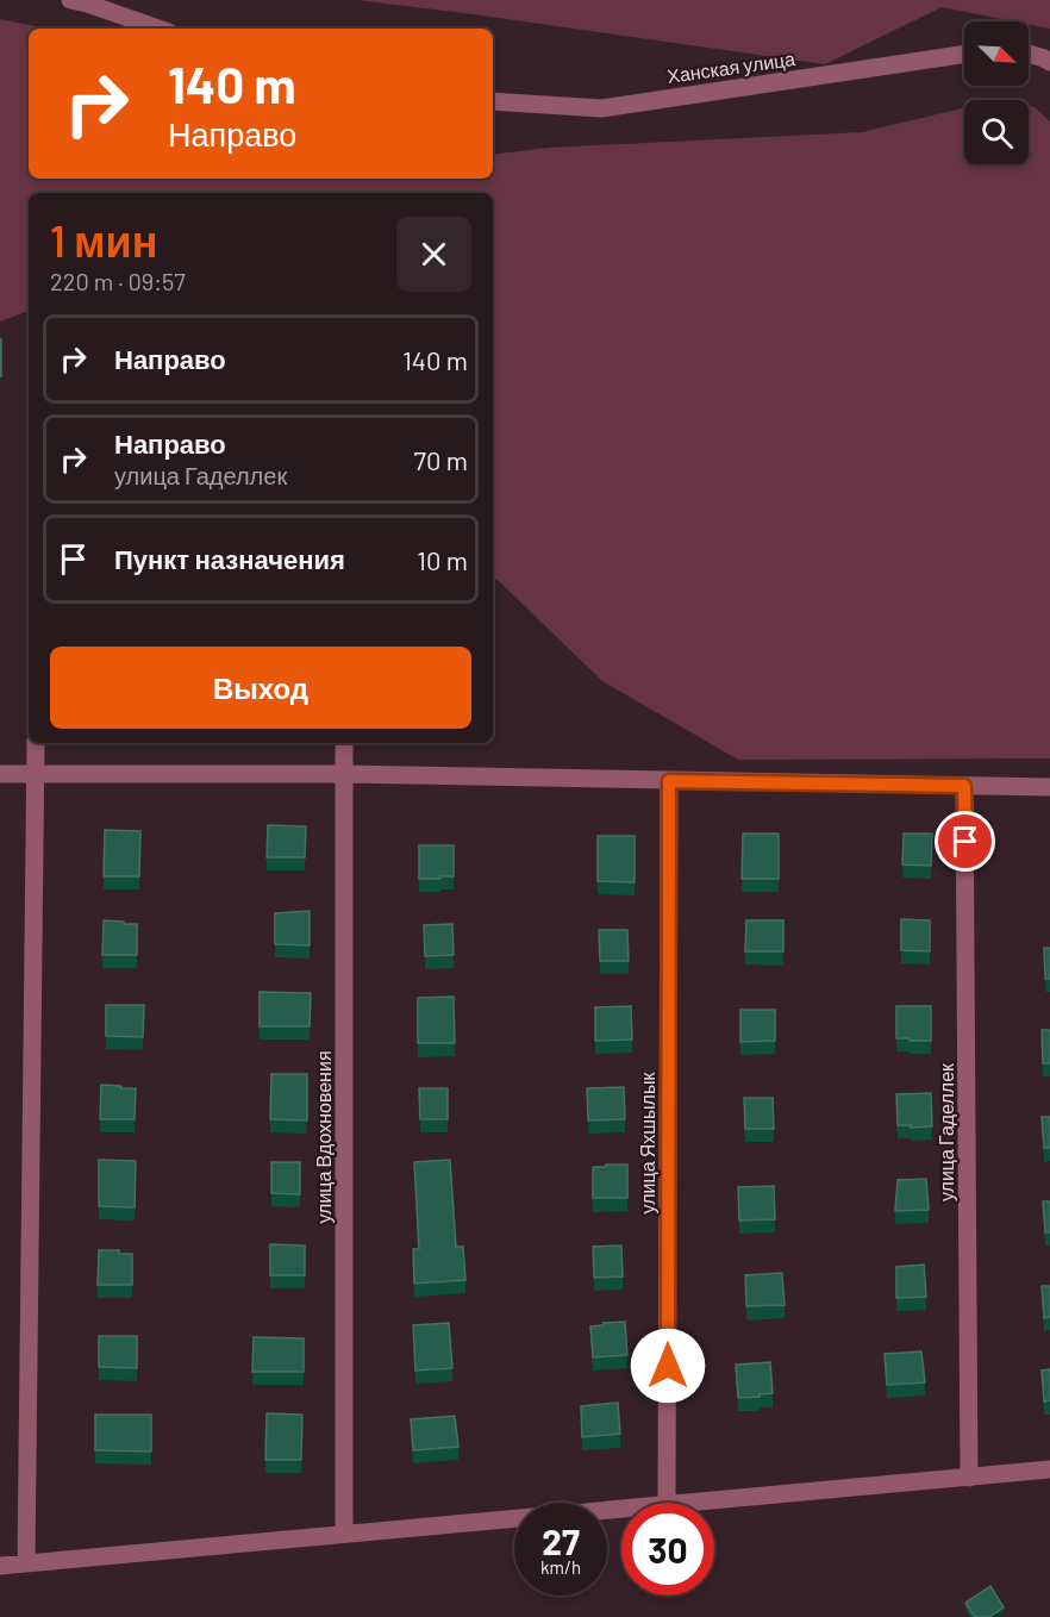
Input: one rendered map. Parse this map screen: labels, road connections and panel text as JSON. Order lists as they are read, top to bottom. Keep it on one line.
{"streets":{"street":["Ханская улица","улица Гаделлек","улица Вдохновения","улица Яхшылык"]},"north":"bottom right","page":{"turn":["140 m","Направо"],"heading":["1 мин","220 m · 09:57"],"list":[{"name":"Направо","value":"140 m"},{"name":"Направо","note":"улица Гаделлек","value":"70 m"},{"name":"Пункт назначения","value":"10 m"}],"buttons":"Выход","speed":"27 km/h","limit":"30"}}
